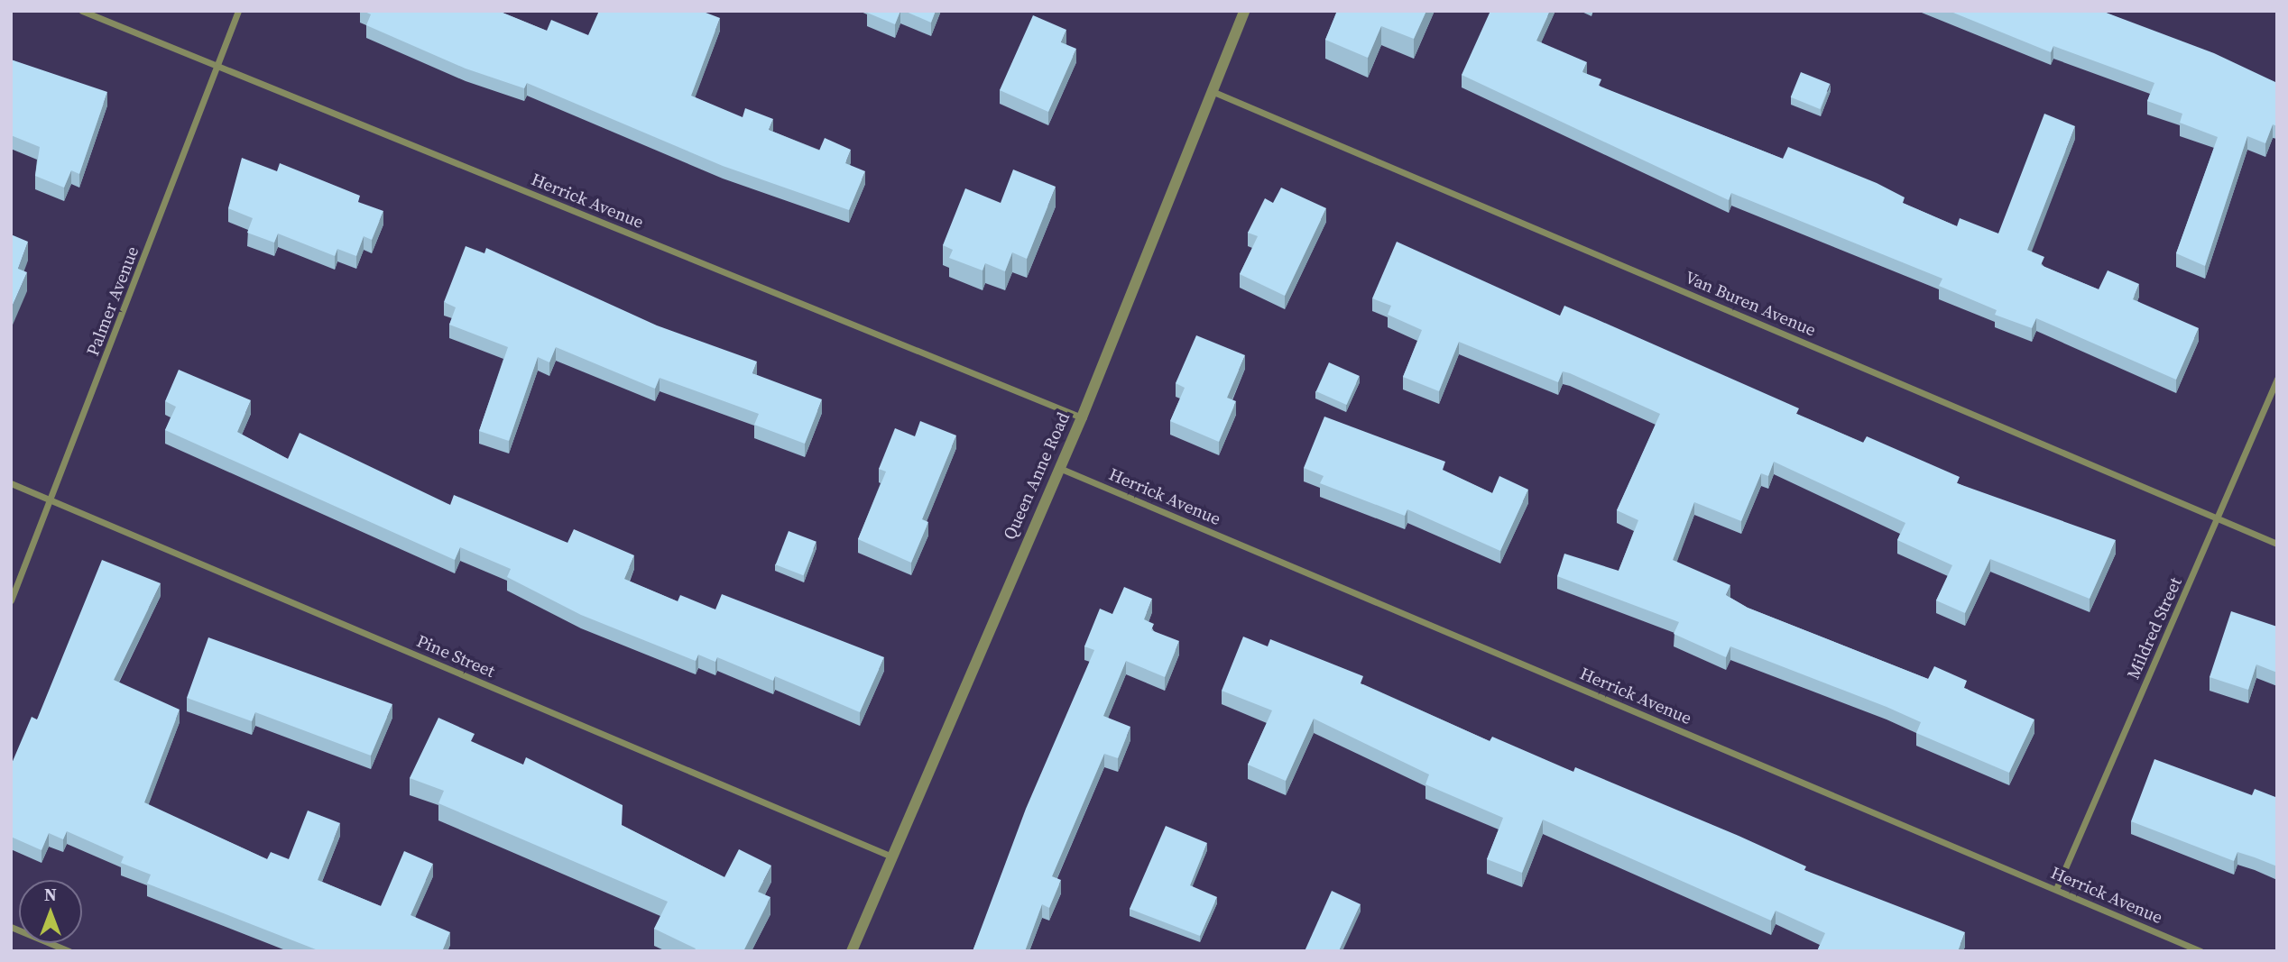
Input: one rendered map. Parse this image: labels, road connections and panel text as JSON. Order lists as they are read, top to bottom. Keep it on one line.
{"streets":{"street":["Herrick Avenue","Palmer Avenue","Van Buren Avenue","Queen Anne Road","Mildred Street","Pine Street"]},"crossings":[["Herrick Avenue","Palmer Avenue"],["Herrick Avenue","Queen Anne Road"],["Herrick Avenue","Mildred Street"],["Palmer Avenue","Pine Street"],["Van Buren Avenue","Queen Anne Road"],["Van Buren Avenue","Mildred Street"],["Queen Anne Road","Pine Street"]],"north":"top"}
